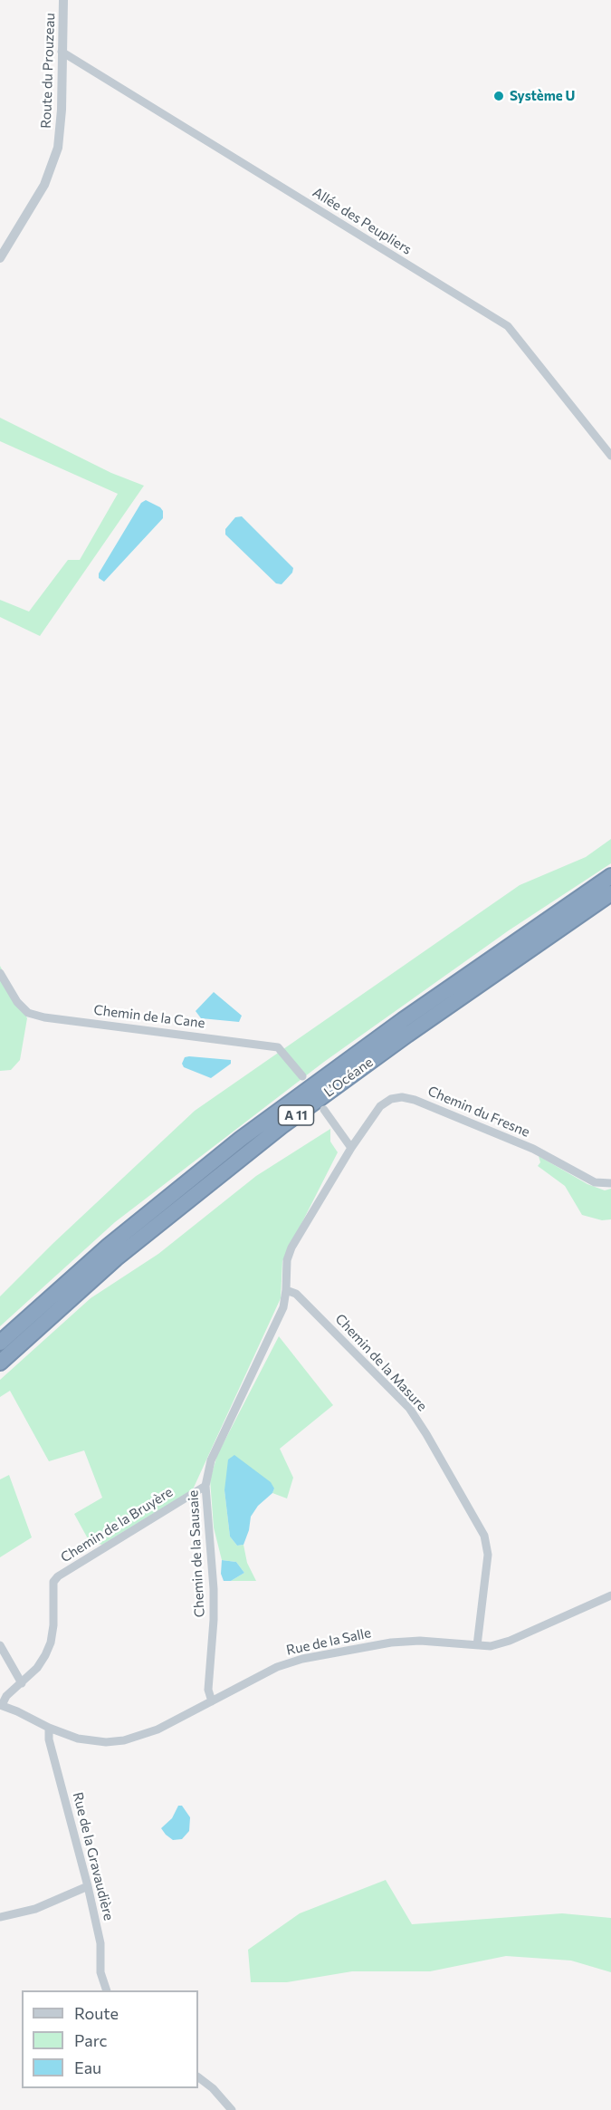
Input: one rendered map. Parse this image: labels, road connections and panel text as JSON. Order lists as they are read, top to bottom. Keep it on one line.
{"streets":{"highway":["L’Océane","A 11"],"street":["Route du Prouzeau","Allée des Peupliers","Chemin de la Cane","Chemin du Fresne","Chemin de la Masure","Chemin de la Bruyère","Chemin de la Sausaie","Rue de la Salle","Rue de la Gravaudière"]},"crossings":[["Route du Prouzeau","Allée des Peupliers"],["Chemin de la Masure","Chemin de la Sausaie"],["Chemin de la Masure","Rue de la Salle"],["Chemin de la Bruyère","Chemin de la Sausaie"],["Chemin de la Bruyère","Rue de la Salle"],["Chemin de la Sausaie","Rue de la Salle"],["Rue de la Salle","Rue de la Gravaudière"]],"places":["Système U"],"legend":["Route","Parc","Eau"]}
